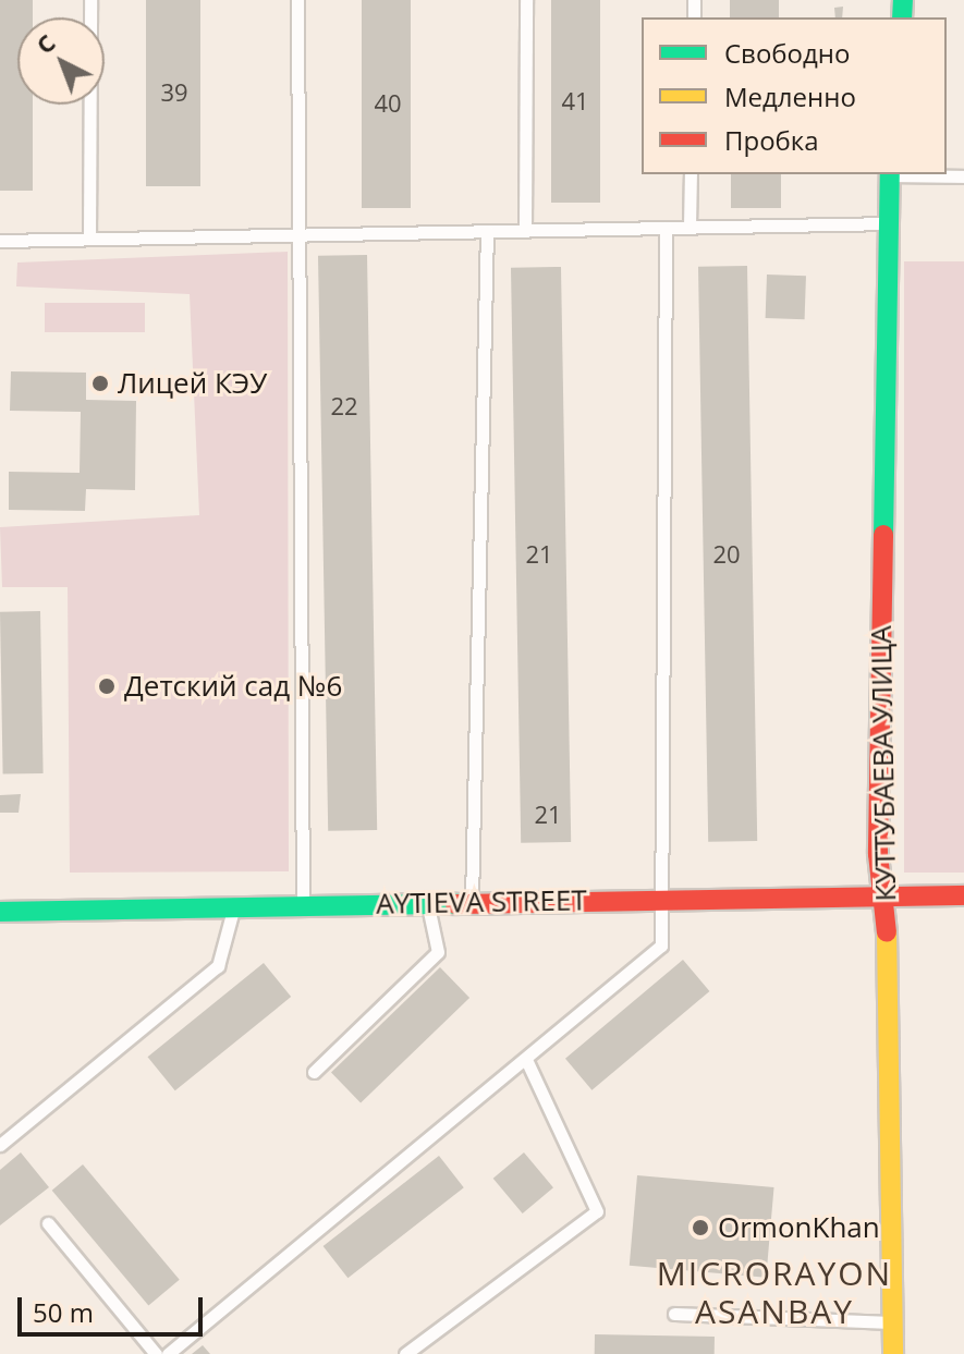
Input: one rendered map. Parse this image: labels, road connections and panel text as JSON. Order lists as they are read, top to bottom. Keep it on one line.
{"streets":{"main road":["КУТТУБАЕВА УЛИЦА","AYTIEVA STREET"]},"crossings":[["КУТТУБАЕВА УЛИЦА","AYTIEVA STREET"]],"districts":["MICRORAYON ASANBAY"],"places":["Лицей КЭУ","Детский сад №6","OrmonKhan"],"house_numbers":["39","41","40","22","21","20","21"],"legend":["Свободно","Медленно","Пробка"],"scale_bar":"50 m","north":"top left"}
